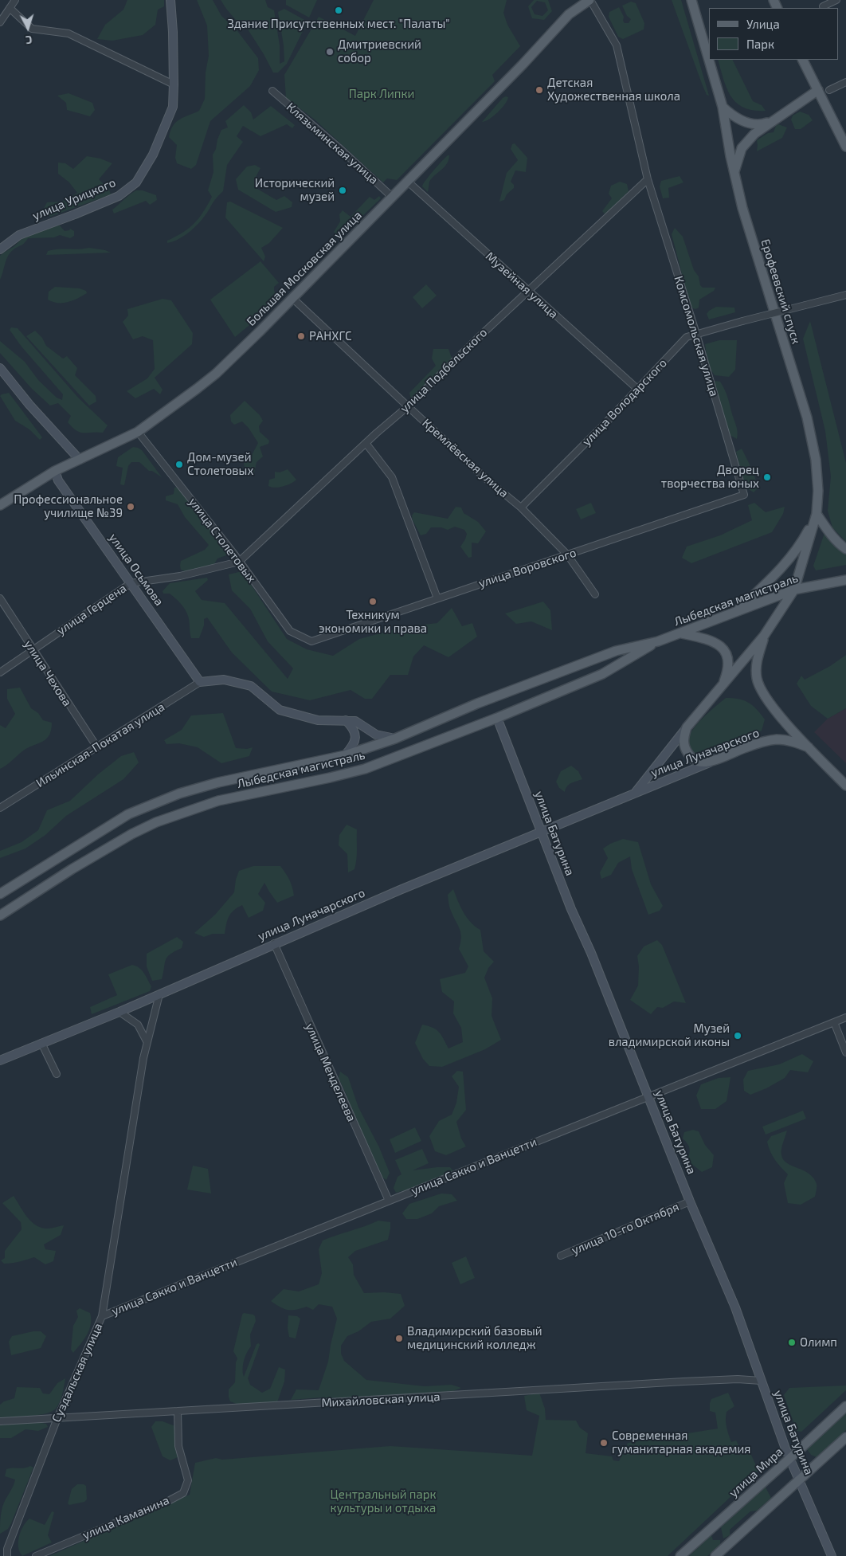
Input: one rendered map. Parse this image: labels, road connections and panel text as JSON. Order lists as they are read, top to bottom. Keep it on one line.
{"streets":{"main road":["улица Урицкого","Большая Московская улица","Ерофеевский спуск","улица Осьмова","Лыбедская магистраль","улица Луначарского","улица Батурина","улица Мира"],"street":["Клязьминская улица","Музейная улица","Комсомольская улица","улица Подбельского","улица Володарского","Кремлёвская улица","улица Столетовых","улица Воровского","улица Герцена","улица Чехова","Ильинская-Покатая улица","улица Менделеева","улица Сакко и Ванцетти","улица 10-го Октября","Суздальская улица","Михайловская улица","улица Каманина"]},"crossings":[["Клязьминская улица","Большая Московская улица"],["Большая Московская улица","Музейная улица"],["Большая Московская улица","Комсомольская улица"],["Большая Московская улица","Кремлёвская улица"],["Большая Московская улица","улица Столетовых"],["Большая Московская улица","улица Осьмова"],["Музейная улица","улица Подбельского"],["Музейная улица","улица Володарского"],["Ерофеевский спуск","Лыбедская магистраль"],["Ерофеевский спуск","улица Луначарского"],["Комсомольская улица","улица Подбельского"],["Комсомольская улица","улица Володарского"],["Комсомольская улица","улица Воровского"],["улица Подбельского","Кремлёвская улица"],["улица Подбельского","улица Столетовых"],["улица Подбельского","улица Герцена"],["улица Володарского","Кремлёвская улица"],["Кремлёвская улица","улица Воровского"],["улица Столетовых","улица Воровского"],["улица Столетовых","улица Герцена"],["улица Осьмова","улица Герцена"],["улица Осьмова","Ильинская-Покатая улица"],["Лыбедская магистраль","улица Батурина"],["улица Герцена","улица Чехова"],["улица Чехова","Ильинская-Покатая улица"],["улица Луначарского","улица Батурина"],["улица Луначарского","улица Менделеева"],["улица Луначарского","Суздальская улица"],["улица Батурина","улица Сакко и Ванцетти"],["улица Батурина","улица 10-го Октября"],["улица Батурина","Михайловская улица"],["улица Батурина","улица Мира"],["улица Менделеева","улица Сакко и Ванцетти"],["улица Сакко и Ванцетти","Суздальская улица"],["Суздальская улица","Михайловская улица"],["Михайловская улица","улица Каманина"]],"parks":["Парк Липки","Центральный парк культуры и отдыха"],"places":["Здание Присутственных мест. \"Палаты\"","Дмитриевский собор","Детская Художественная школа","Исторический музей","РАНХГС","Дом-музей Столетовых","Дворец творчества юных","Профессиональное училище №39","Техникум экономики и права","Музей владимирской иконы","Владимирский базовый медицинский колледж","Олимп","Современная гуманитарная академия"],"legend":["Улица","Парк"],"north":"bottom"}
